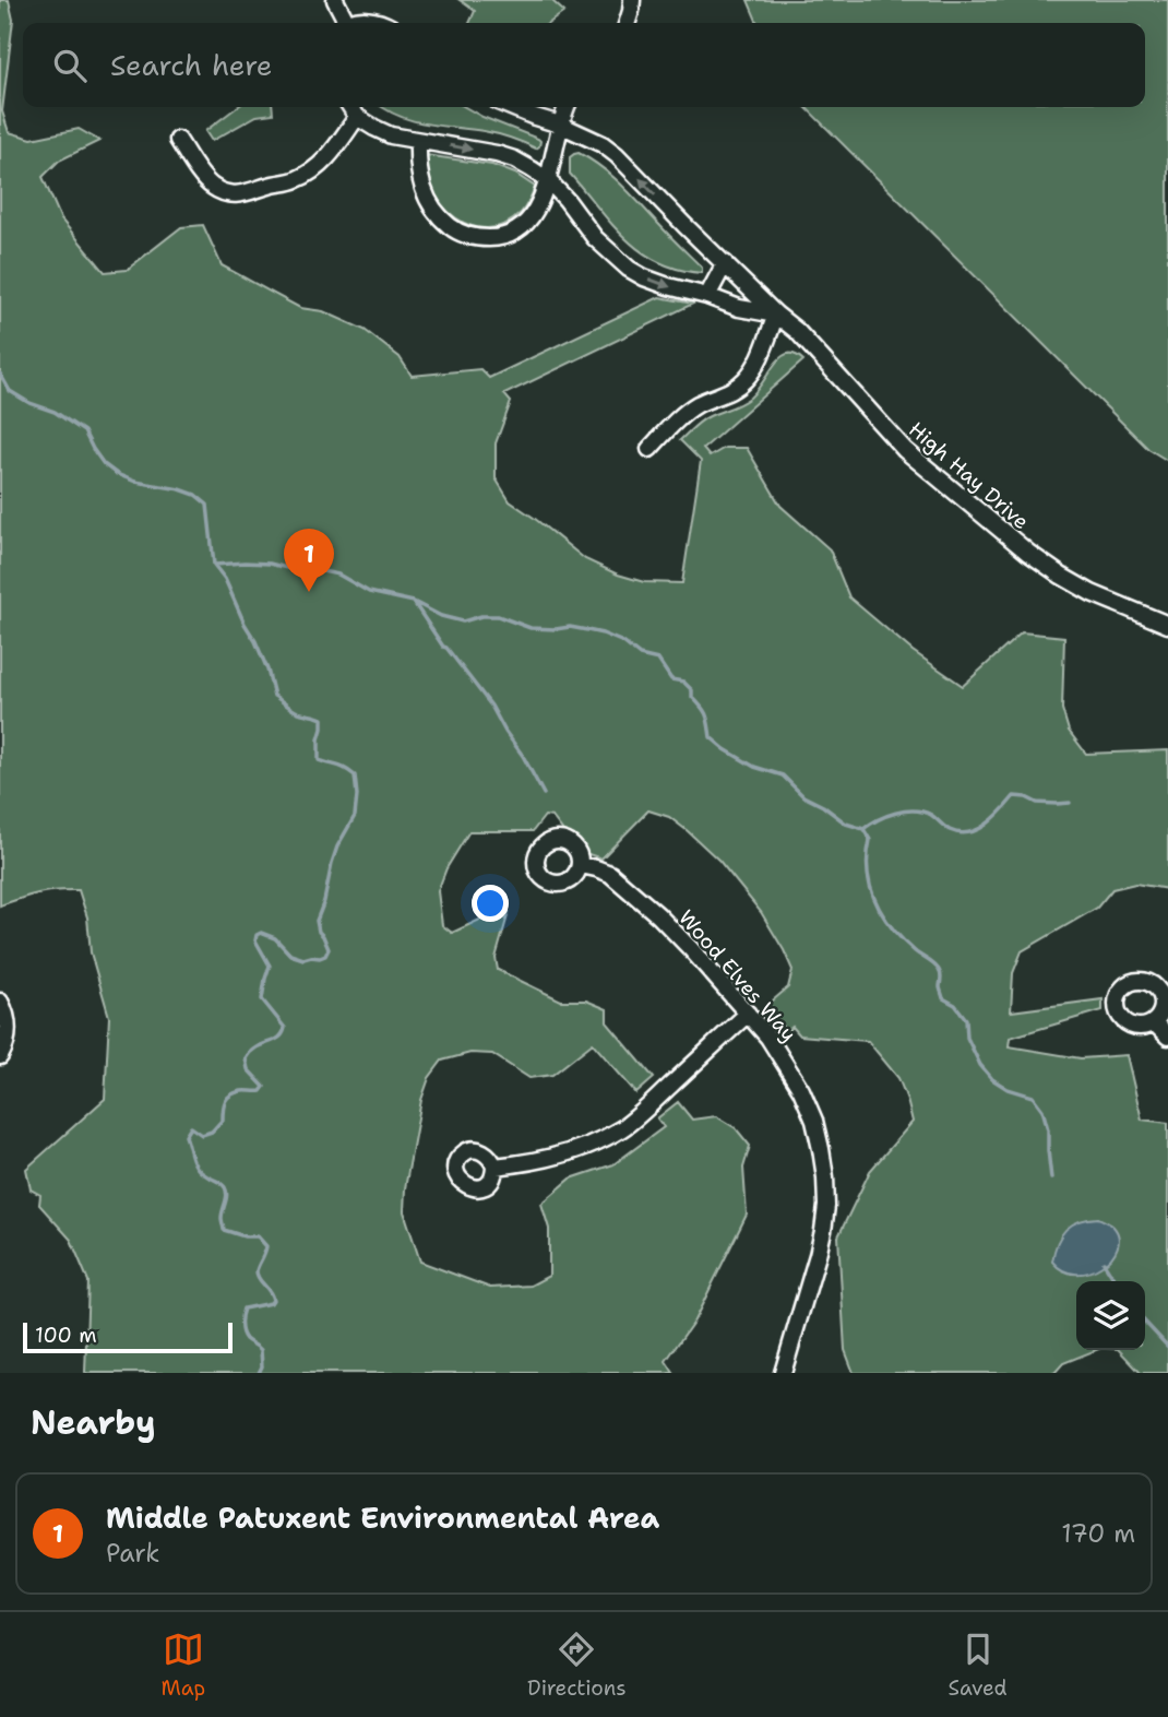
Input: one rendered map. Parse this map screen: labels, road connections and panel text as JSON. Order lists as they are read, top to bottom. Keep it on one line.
{"streets":{"street":["High Hay Drive","Wood Elves Way"]},"scale_bar":"100 m","page":{"search":"Search here","pins":"1","scale":"100 m","heading":"Nearby","list":[{"mark":"1","name":"Middle Patuxent Environmental Area","note":"Park","value":"170 m"}],"nav":["Map","Directions","Saved"]}}
